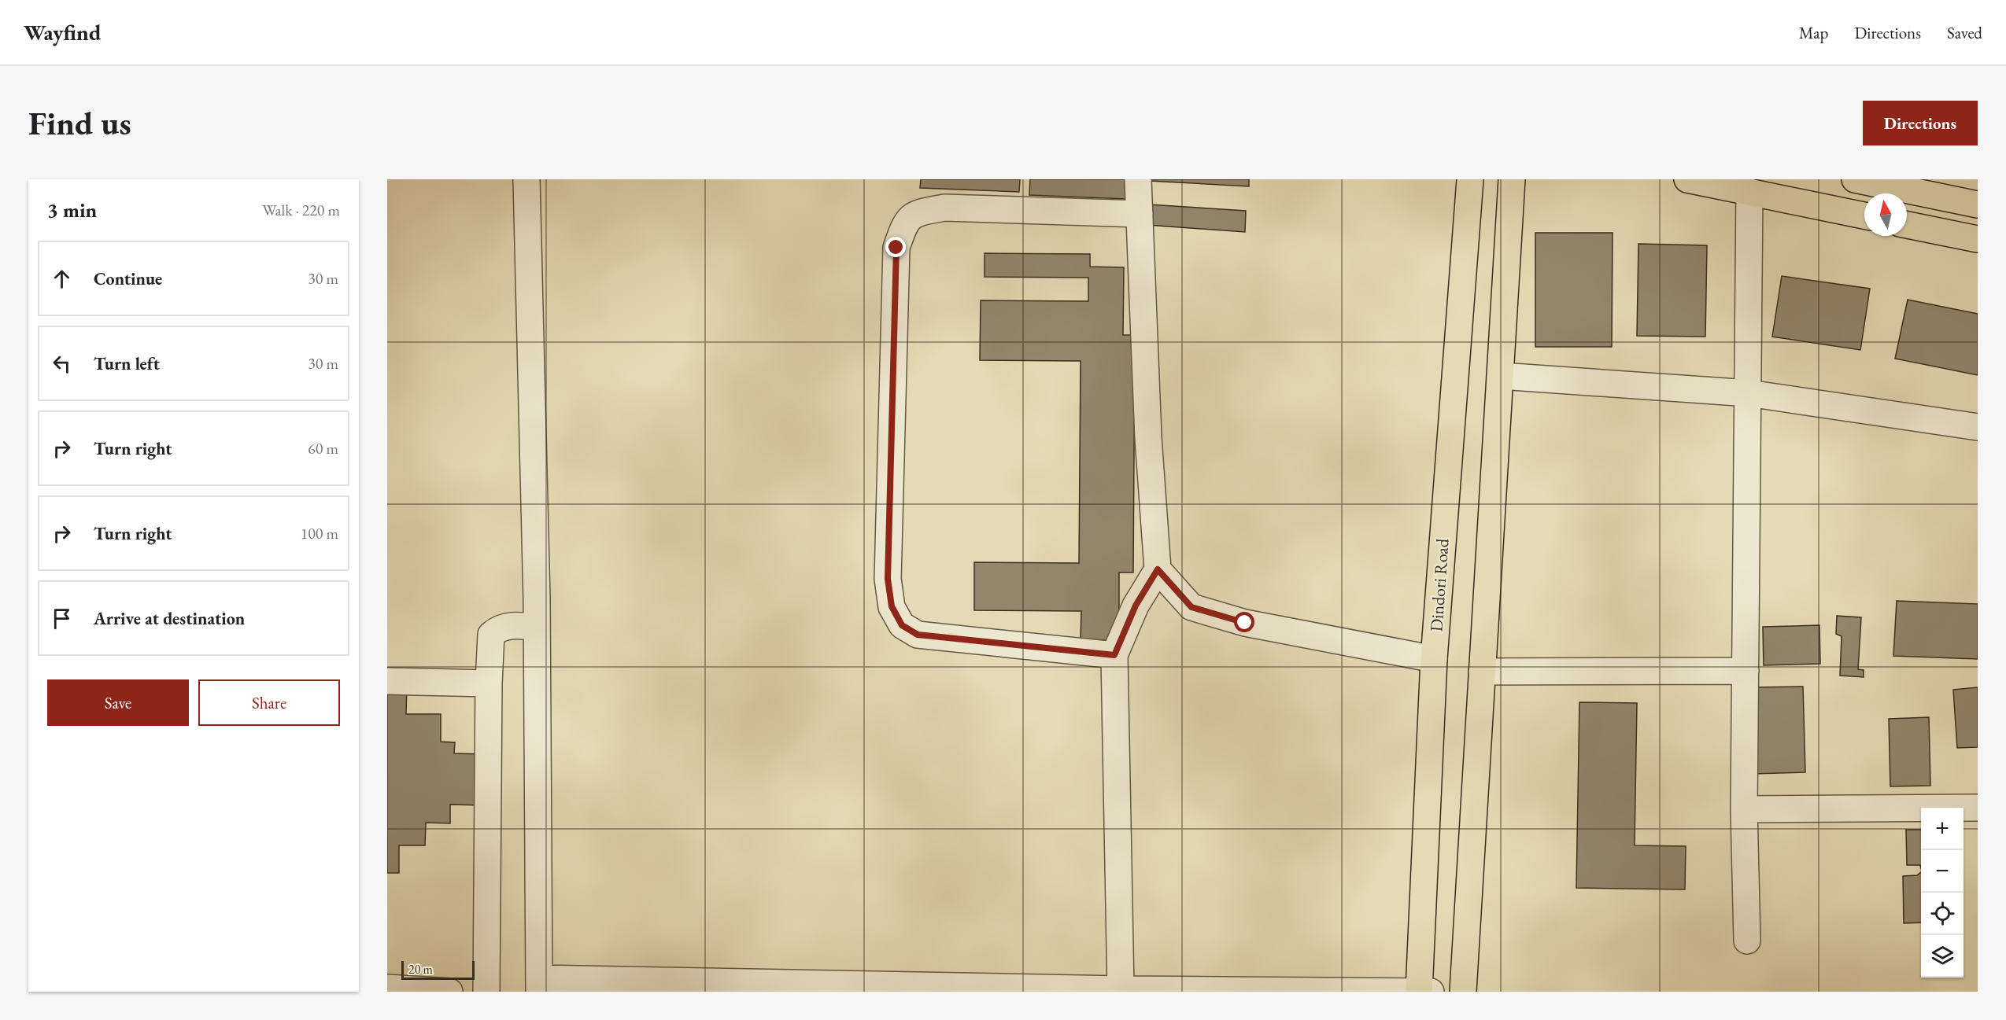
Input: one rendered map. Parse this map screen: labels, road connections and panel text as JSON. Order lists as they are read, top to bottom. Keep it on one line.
{"streets":{"main road":["Dindori Road"]},"scale_bar":"20 m","north":"top","page":{"header":"Wayfind","nav":["Map","Directions","Saved"],"buttons":["Directions",["Save","Share"]],"title":"Find us","heading":["3 min","Walk · 220 m"],"list":[["Continue","30 m"],["Turn left","30 m"],["Turn right","60 m"],["Turn right","100 m"],"Arrive at destination"],"map_buttons":["+","−"],"scale":"20 m"}}
